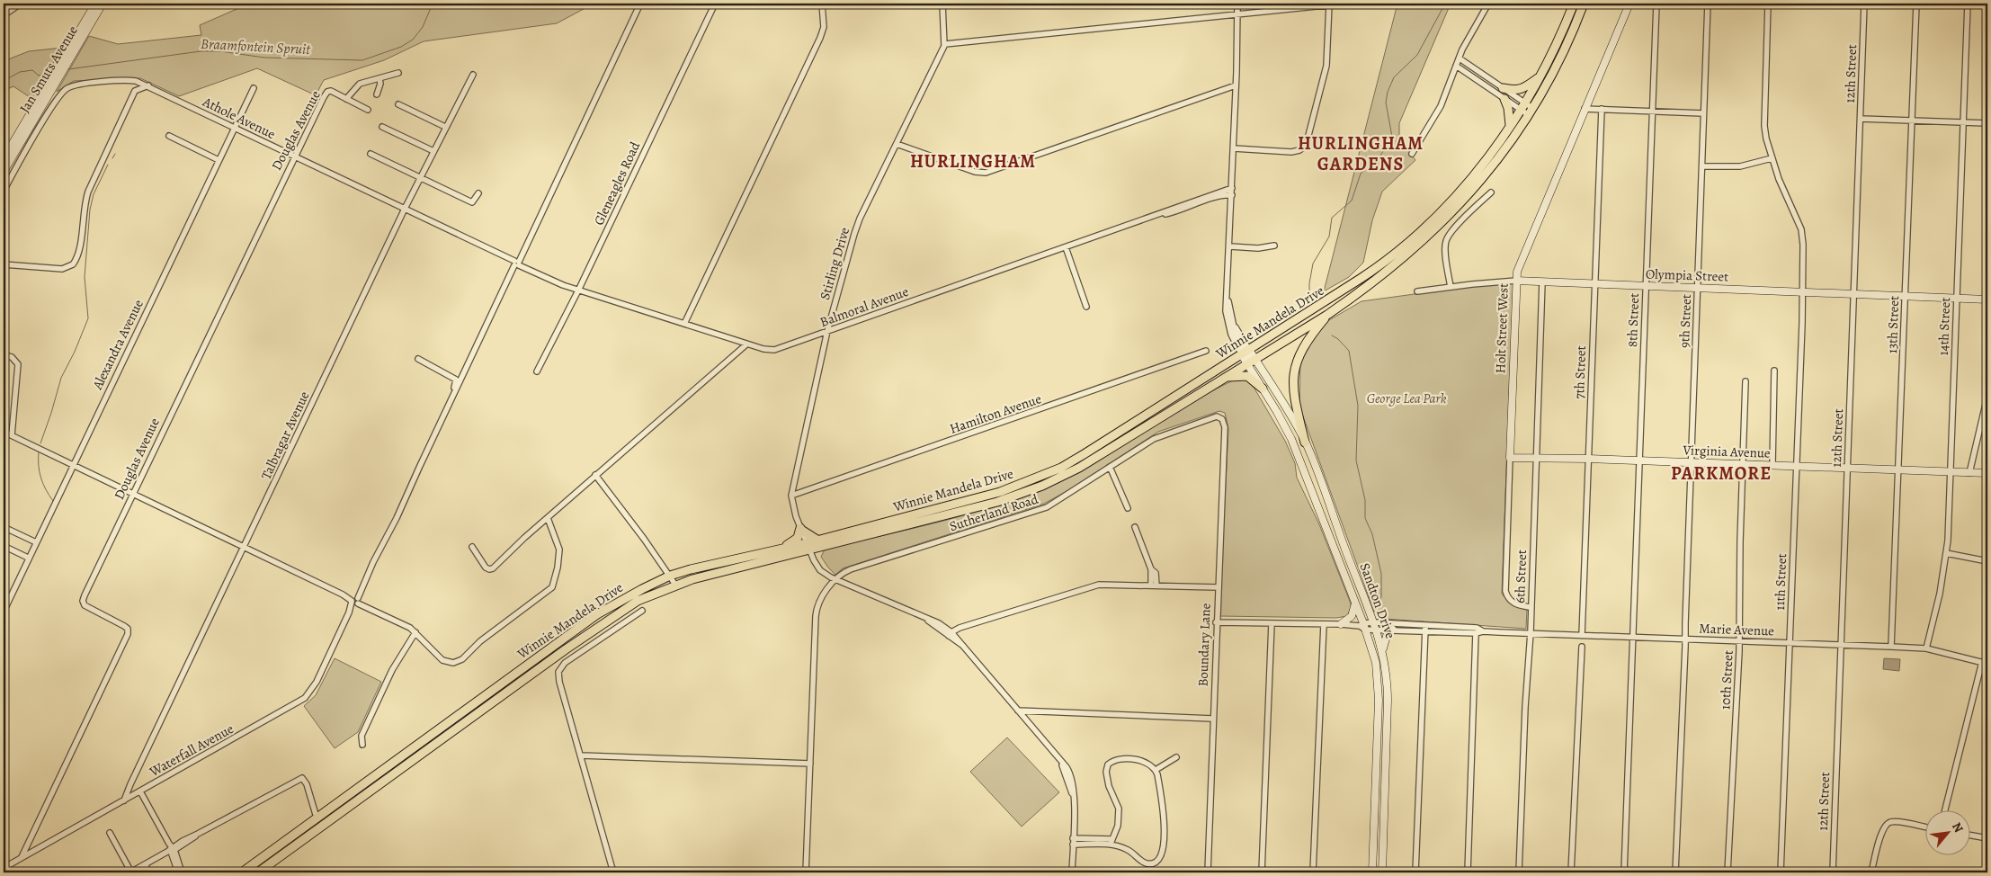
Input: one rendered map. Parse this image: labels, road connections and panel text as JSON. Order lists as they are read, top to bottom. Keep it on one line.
{"streets":{"main road":["Jan Smuts Avenue","Olympia Street","Winnie Mandela Drive","Holt Street West","Virginia Avenue","Sandton Drive"],"street":["12th Street","Athole Avenue","Douglas Avenue","Gleneagles Road","Stirling Drive","Balmoral Avenue","8th Street","9th Street","13th Street","14th Street","Alexandra Avenue","7th Street","Hamilton Avenue","Talbragar Avenue","Sutherland Road","6th Street","11th Street","Marie Avenue","Boundary Lane","10th Street","Waterfall Avenue"]},"crossings":[["12th Street","Olympia Street"],["12th Street","Virginia Avenue"],["12th Street","Marie Avenue"],["Athole Avenue","Douglas Avenue"],["Athole Avenue","Gleneagles Road"],["Athole Avenue","Balmoral Avenue"],["Athole Avenue","Alexandra Avenue"],["Athole Avenue","Talbragar Avenue"],["Athole Avenue","Waterfall Avenue"],["Douglas Avenue","Waterfall Avenue"],["Gleneagles Road","Balmoral Avenue"],["Stirling Drive","Balmoral Avenue"],["Stirling Drive","Winnie Mandela Drive"],["Stirling Drive","Hamilton Avenue"],["Stirling Drive","Sutherland Road"],["Olympia Street","8th Street"],["Olympia Street","9th Street"],["Olympia Street","13th Street"],["Olympia Street","14th Street"],["Olympia Street","Holt Street West"],["Olympia Street","7th Street"],["Olympia Street","6th Street"],["Olympia Street","11th Street"],["8th Street","Virginia Avenue"],["8th Street","Marie Avenue"],["9th Street","Virginia Avenue"],["9th Street","Marie Avenue"],["Winnie Mandela Drive","Sandton Drive"],["13th Street","Virginia Avenue"],["13th Street","Marie Avenue"],["14th Street","Virginia Avenue"],["14th Street","Marie Avenue"],["Holt Street West","Virginia Avenue"],["Holt Street West","6th Street"],["7th Street","Virginia Avenue"],["7th Street","Marie Avenue"],["Talbragar Avenue","Waterfall Avenue"],["Virginia Avenue","6th Street"],["Virginia Avenue","11th Street"],["Virginia Avenue","10th Street"],["Sutherland Road","Boundary Lane"],["6th Street","Marie Avenue"],["11th Street","Marie Avenue"],["Sandton Drive","Marie Avenue"],["Marie Avenue","10th Street"]],"districts":["HURLINGHAM GARDENS","HURLINGHAM","PARKMORE"],"water":["Braamfontein Spruit"],"parks":["George Lea Park"],"north":"top right"}
